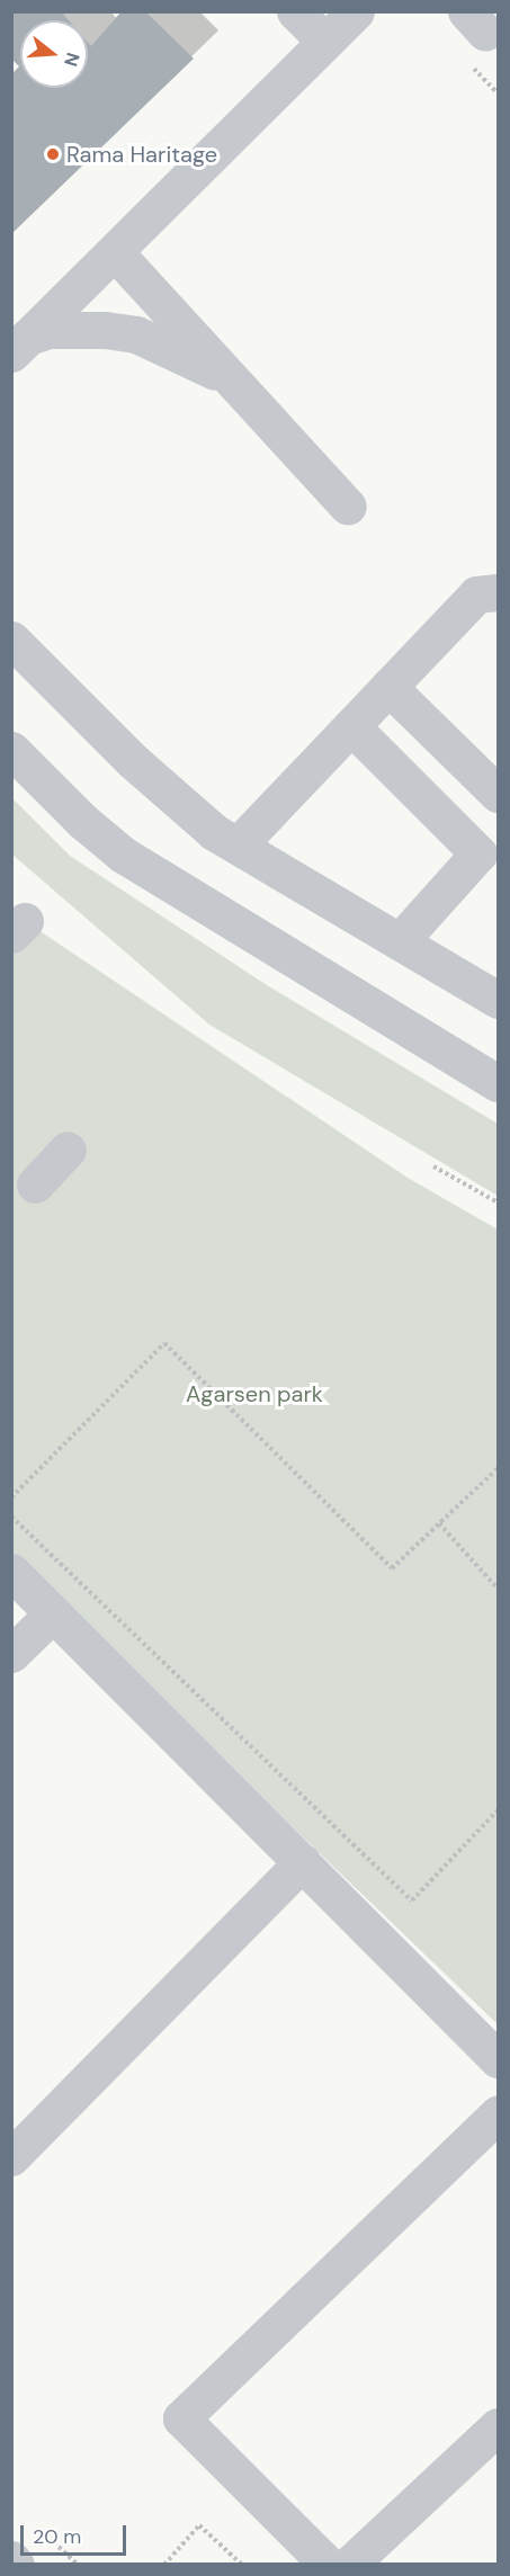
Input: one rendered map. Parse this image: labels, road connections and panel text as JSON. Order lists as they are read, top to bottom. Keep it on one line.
{"parks":["Agarsen park"],"places":["Rama Haritage"],"scale_bar":"20 m","north":"right"}
